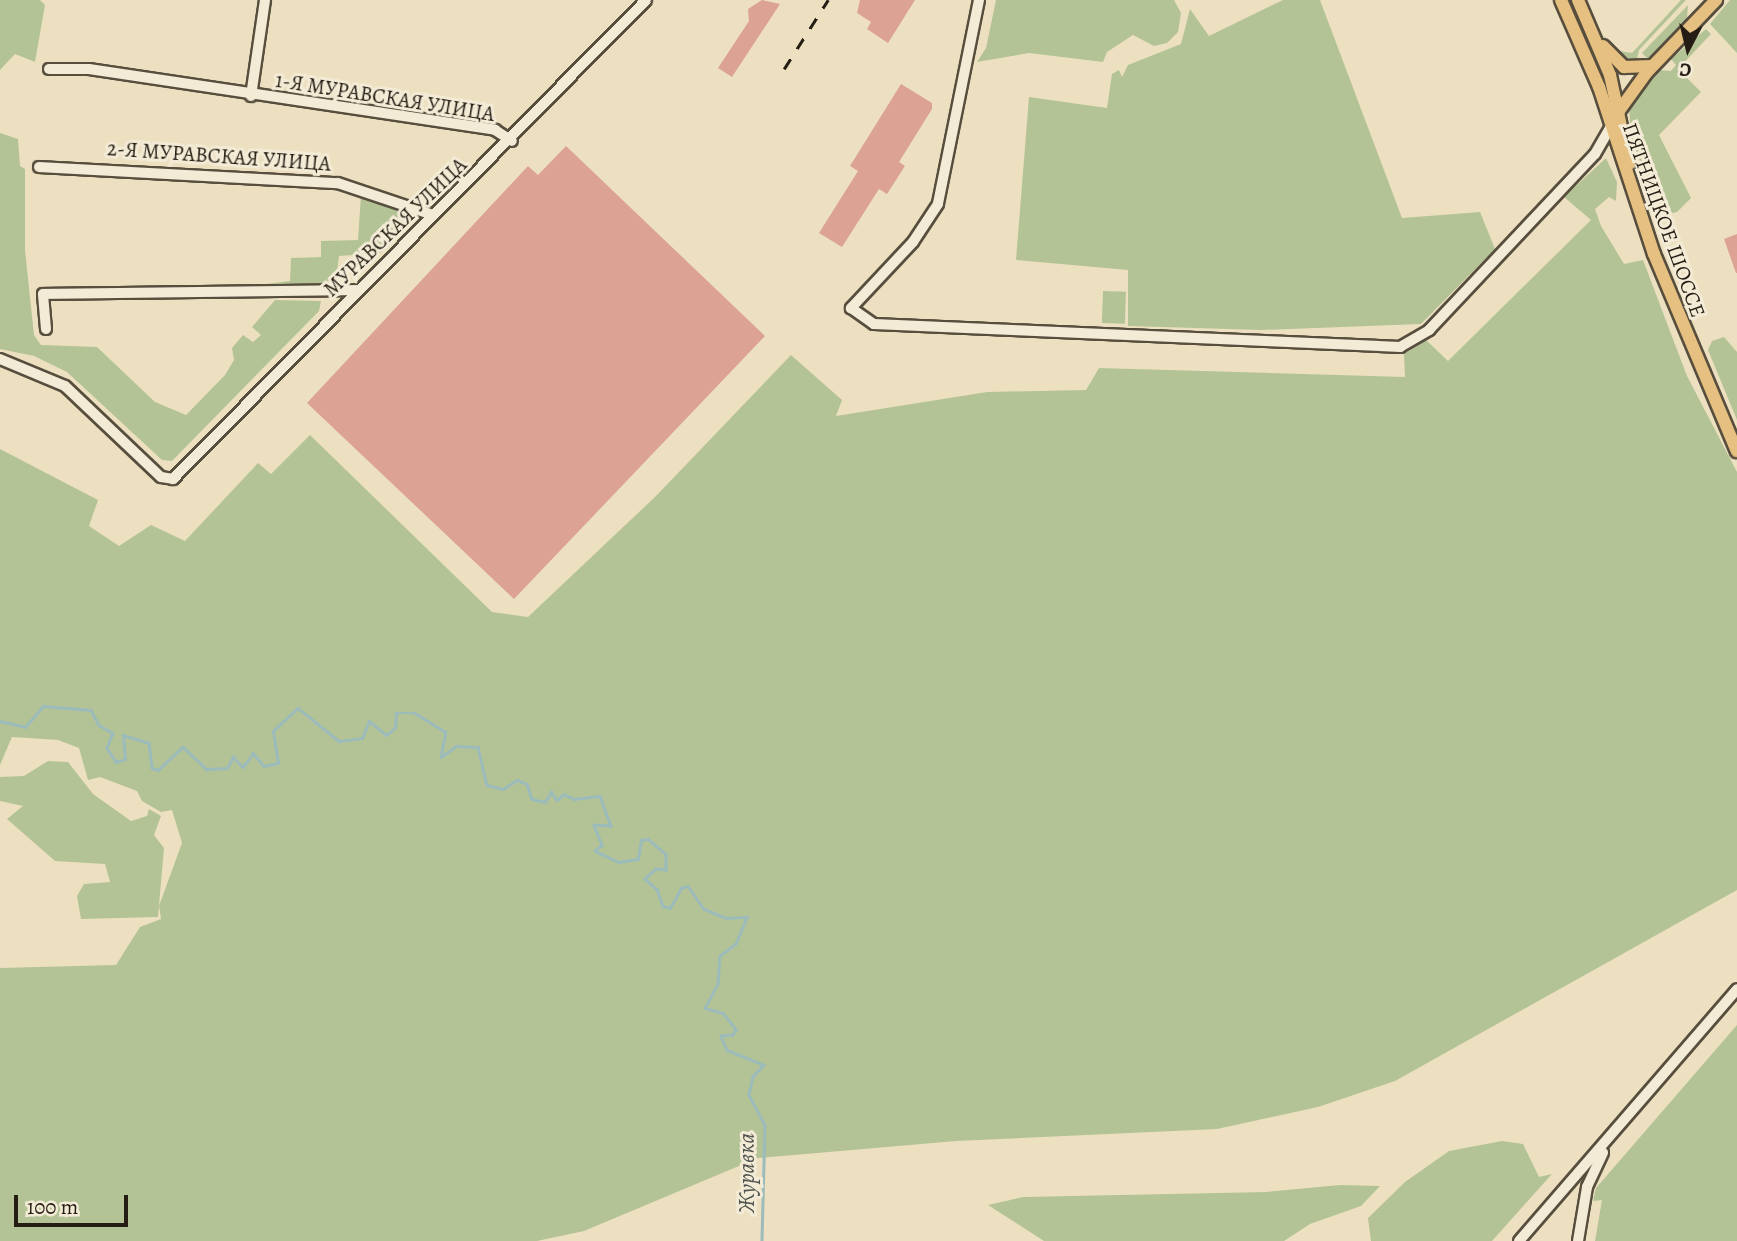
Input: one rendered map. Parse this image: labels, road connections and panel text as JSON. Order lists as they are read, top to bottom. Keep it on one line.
{"streets":{"main road":["ПЯТНИЦКОЕ ШОССЕ"],"street":["1-Я МУРАВСКАЯ УЛИЦА","2-Я МУРАВСКАЯ УЛИЦА","МУРАВСКАЯ УЛИЦА"]},"crossings":[["1-Я МУРАВСКАЯ УЛИЦА","МУРАВСКАЯ УЛИЦА"],["2-Я МУРАВСКАЯ УЛИЦА","МУРАВСКАЯ УЛИЦА"]],"water":["Журавка"],"scale_bar":"100 m","north":"bottom"}
